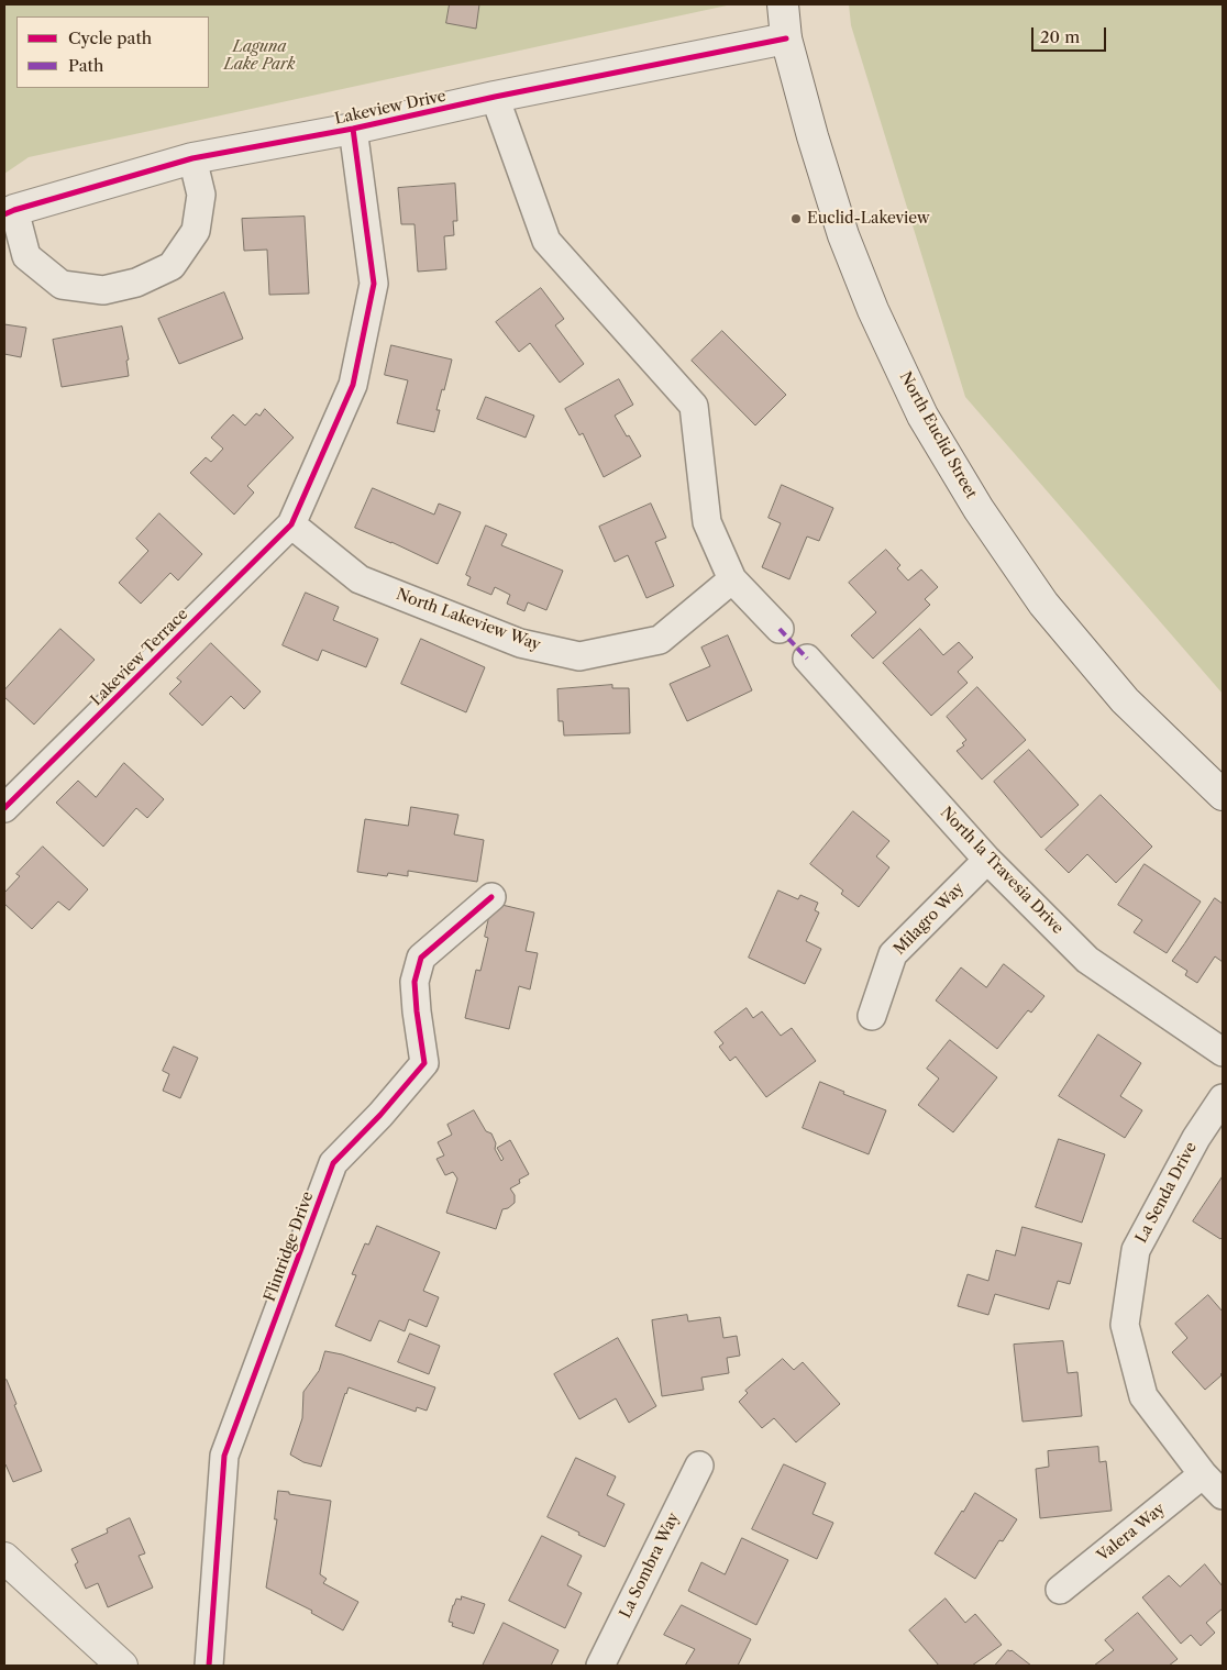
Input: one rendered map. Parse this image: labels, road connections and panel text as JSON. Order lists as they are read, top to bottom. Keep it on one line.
{"streets":{"street":["Lakeview Drive","North Euclid Street","North Lakeview Way","Lakeview Terrace","North la Travesia Drive","Milagro Way","La Senda Drive","Flintridge Drive","Valera Way","La Sombra Way"]},"crossings":[["Lakeview Drive","North Euclid Street"],["North Lakeview Way","Lakeview Terrace"],["North la Travesia Drive","Milagro Way"],["La Senda Drive","Valera Way"]],"parks":["Laguna Lake Park"],"places":["Euclid-Lakeview"],"legend":["Cycle path","Path"],"scale_bar":"20 m"}
